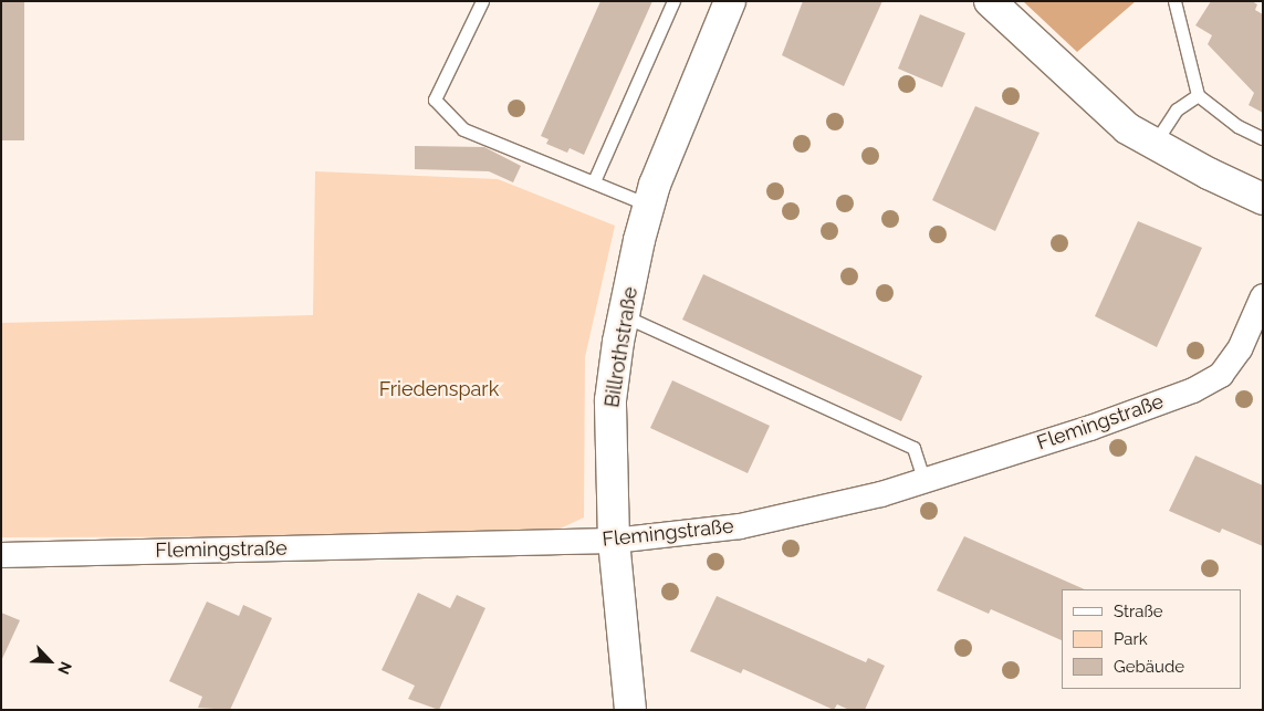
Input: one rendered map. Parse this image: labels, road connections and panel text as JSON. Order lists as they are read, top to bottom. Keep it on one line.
{"streets":{"street":["Billrothstraße","Flemingstraße"]},"crossings":[["Billrothstraße","Flemingstraße"]],"parks":["Friedenspark"],"legend":["Straße","Park","Gebäude"],"north":"bottom right"}
